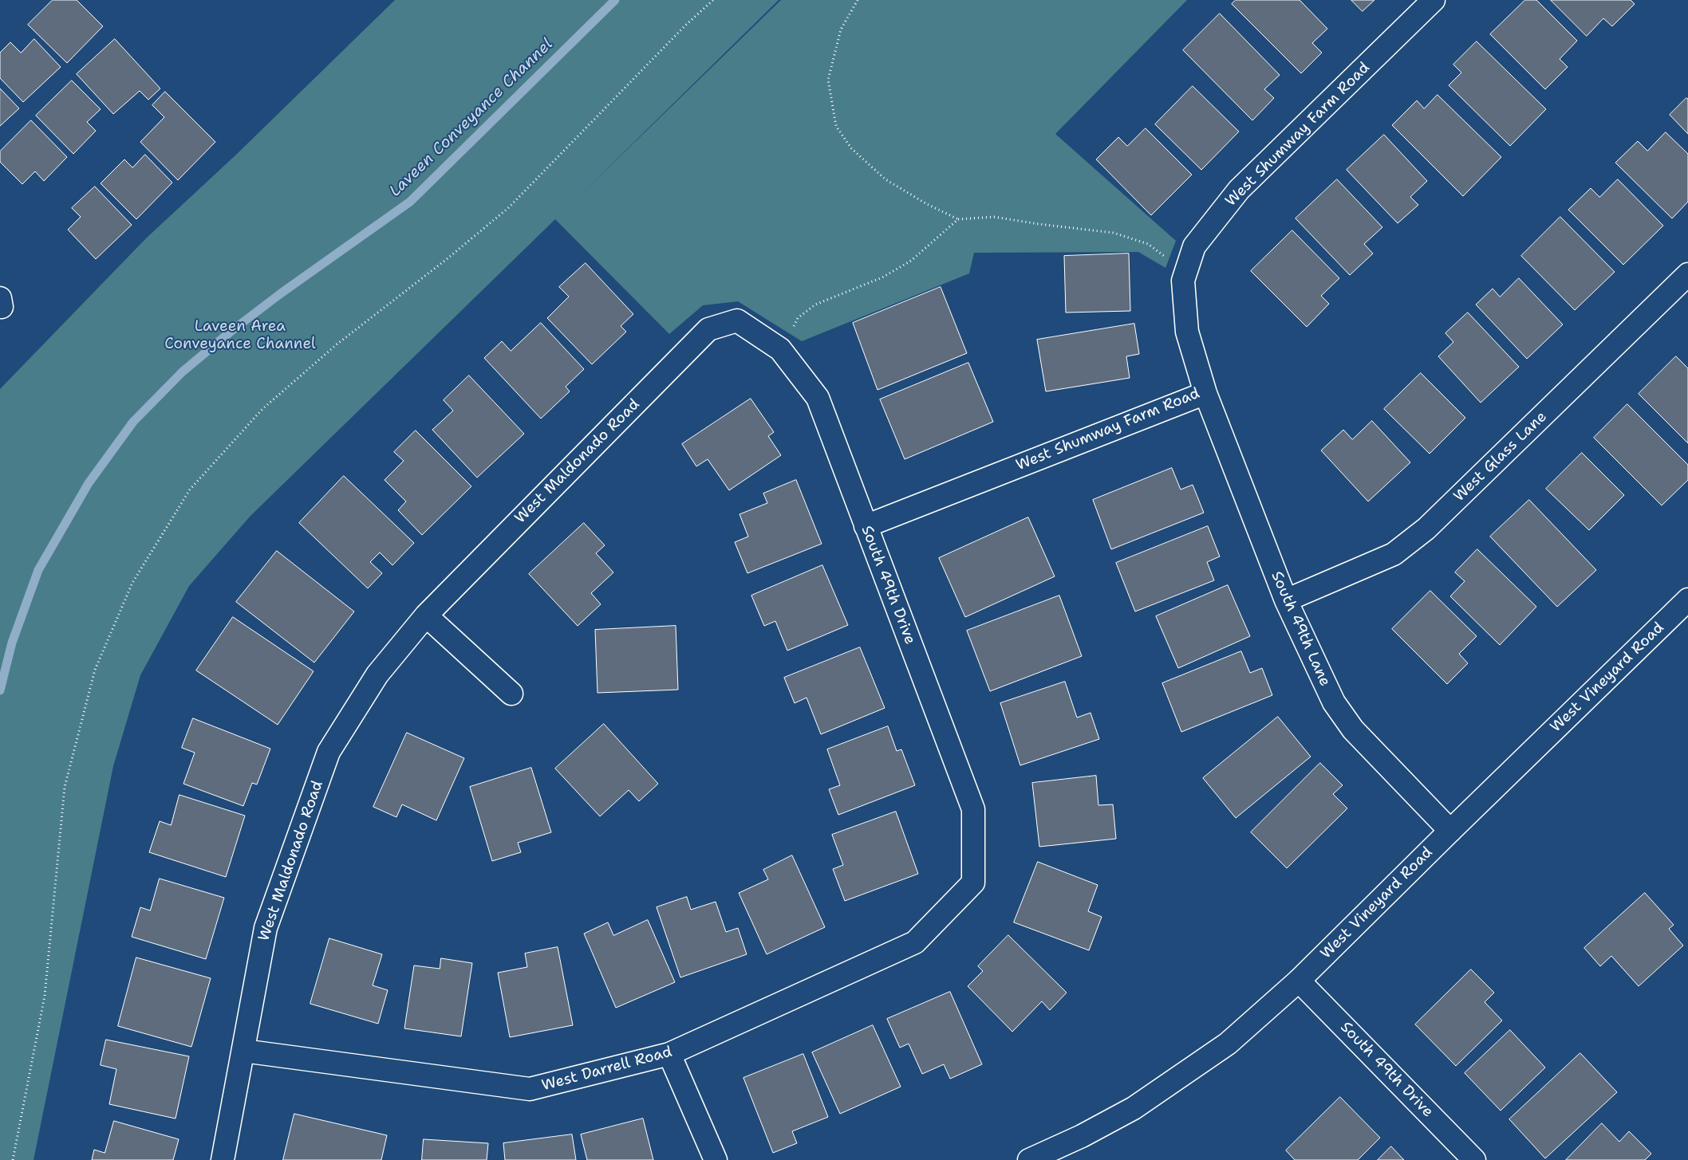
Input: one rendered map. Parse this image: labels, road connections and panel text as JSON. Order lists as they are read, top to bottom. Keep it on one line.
{"streets":{"street":["West Shumway Farm Road","West Glass Lane","West Maldonado Road","South 49th Drive","South 49th Lane","West Vineyard Road","West Darrell Road"]},"crossings":[["West Shumway Farm Road","South 49th Drive"],["West Shumway Farm Road","South 49th Lane"],["West Glass Lane","South 49th Lane"],["West Maldonado Road","South 49th Drive"],["West Maldonado Road","West Darrell Road"],["South 49th Drive","West Vineyard Road"],["South 49th Drive","West Darrell Road"],["South 49th Lane","West Vineyard Road"]],"water":["Laveen Conveyance Channel"],"parks":["Laveen Area Conveyance Channel"]}
